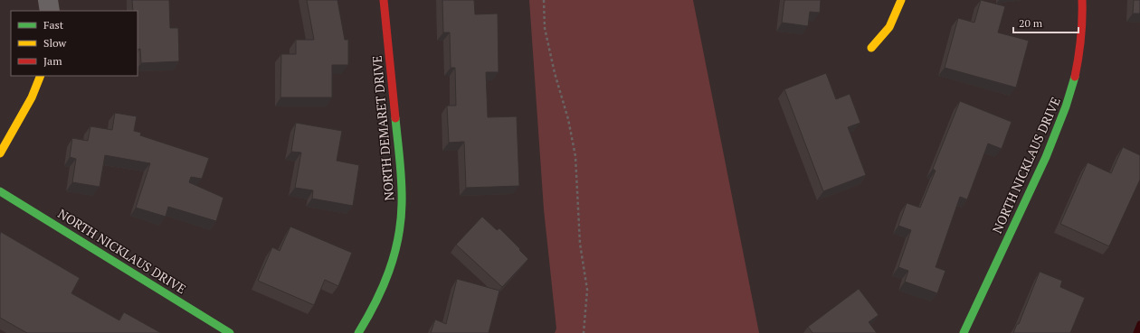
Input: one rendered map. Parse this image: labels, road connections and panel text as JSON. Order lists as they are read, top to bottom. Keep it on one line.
{"streets":{"street":["NORTH DEMARET DRIVE","NORTH NICKLAUS DRIVE"]},"legend":["Fast","Slow","Jam"],"scale_bar":"20 m"}
